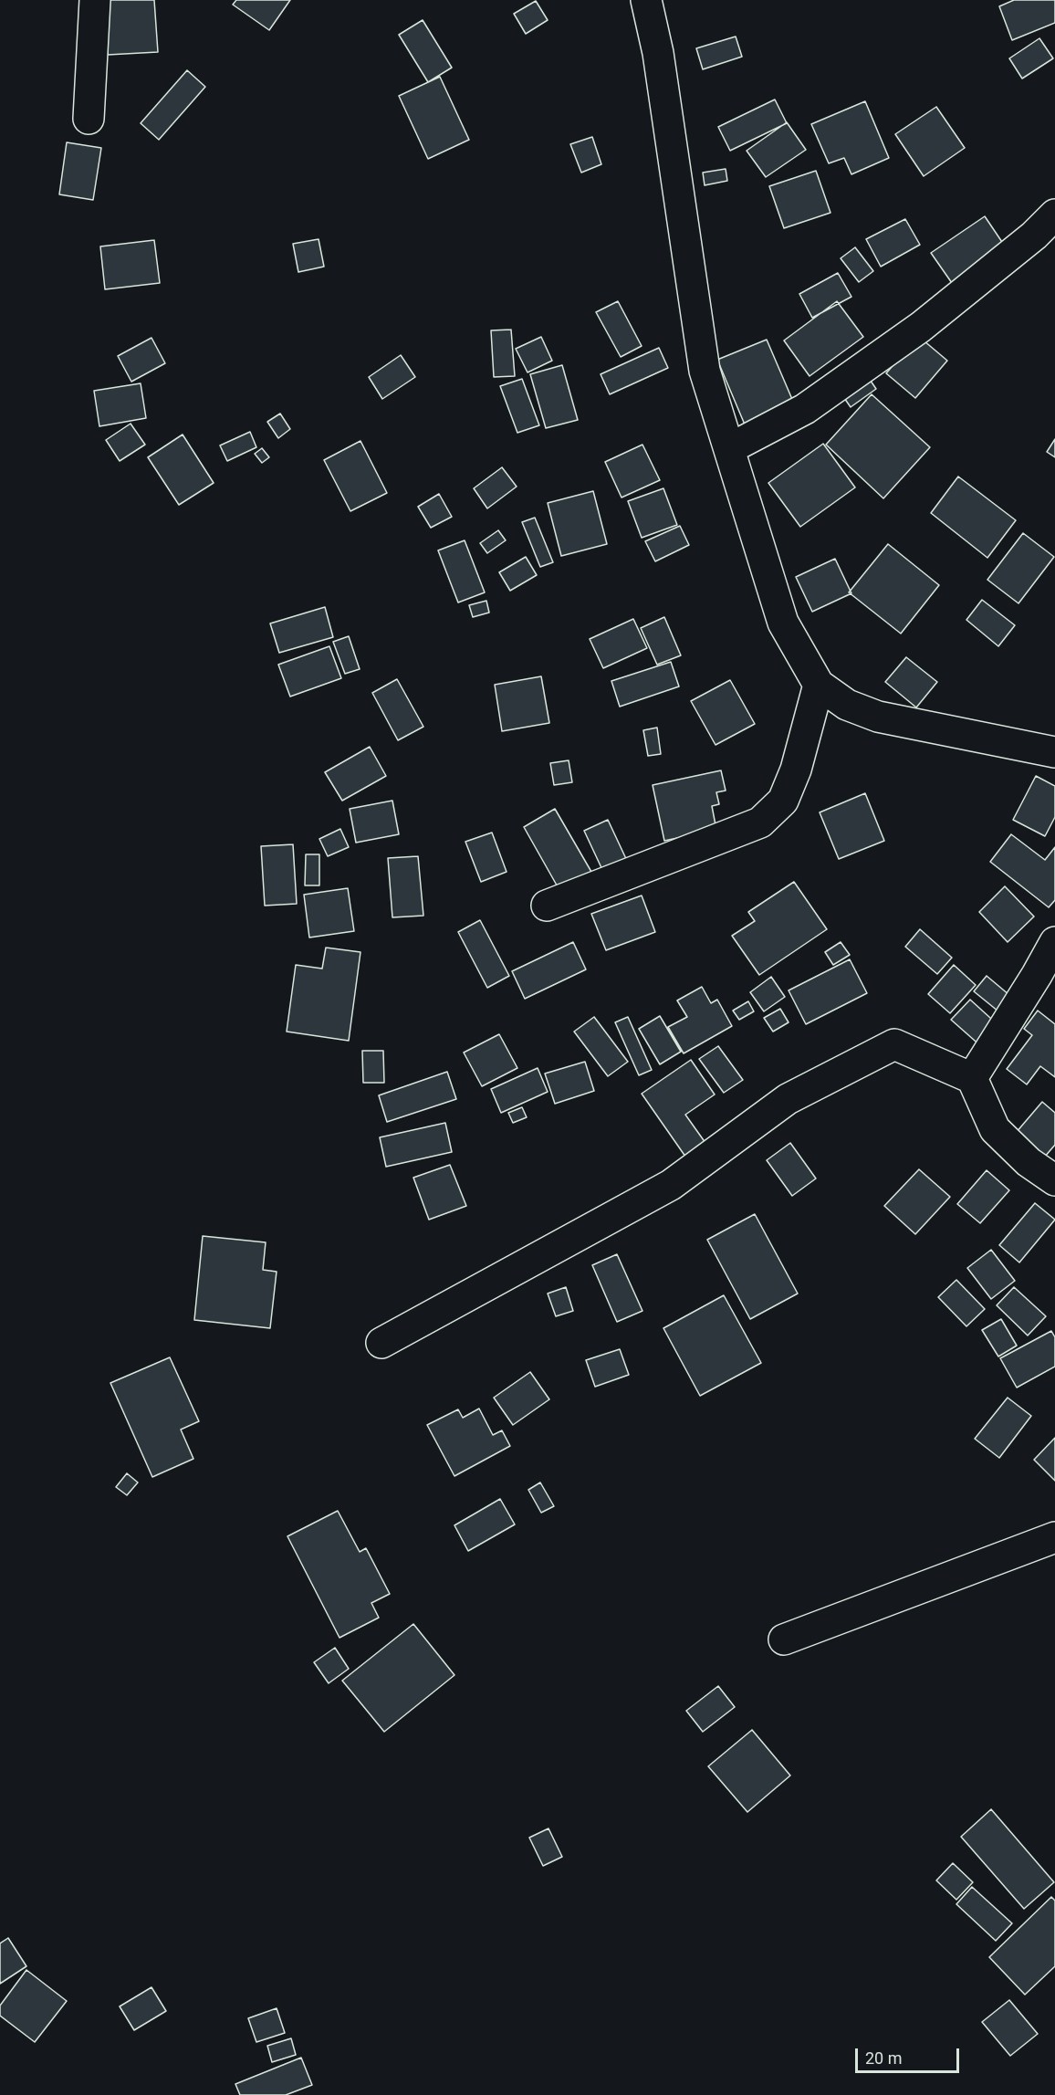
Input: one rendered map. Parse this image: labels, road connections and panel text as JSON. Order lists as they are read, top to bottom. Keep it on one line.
{"scale_bar":"20 m"}
